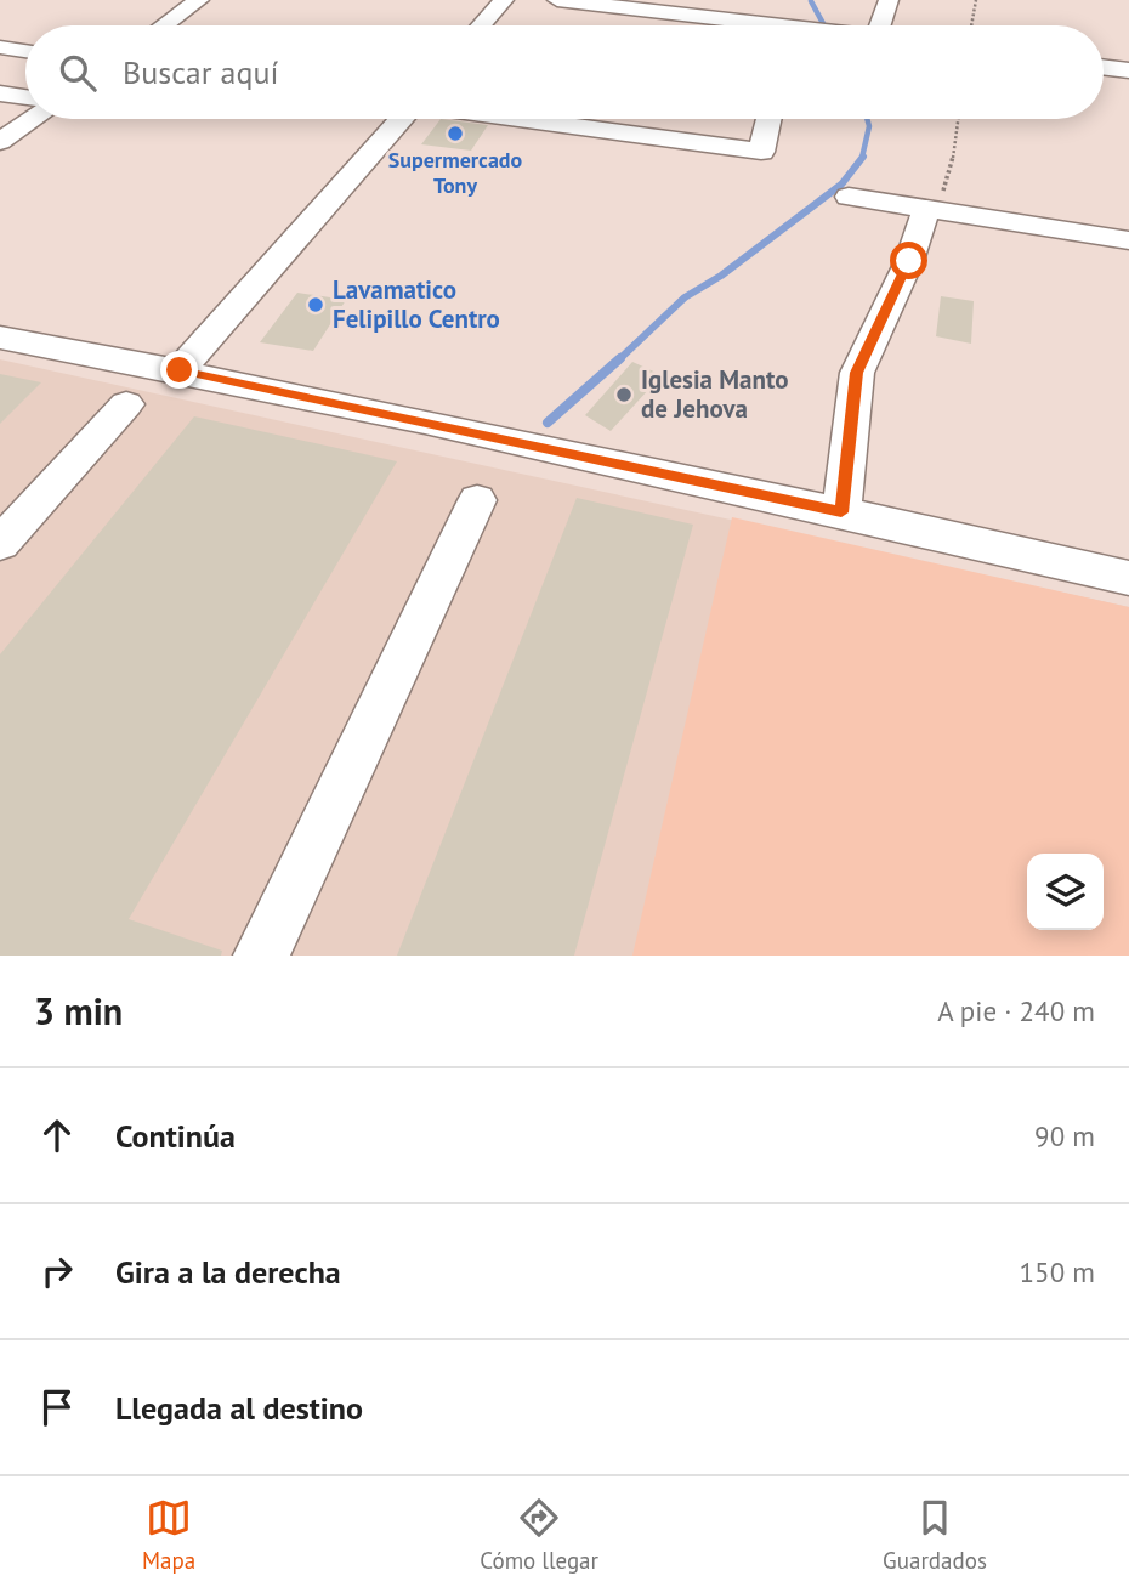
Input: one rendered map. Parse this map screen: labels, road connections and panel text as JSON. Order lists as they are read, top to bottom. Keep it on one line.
{"places":["Supermercado Tony","Lavamatico Felipillo Centro","Iglesia Manto de Jehova"],"page":{"search":"Buscar aquí","heading":["3 min","A pie · 240 m"],"list":[["Continúa","90 m"],["Gira a la derecha","150 m"],"Llegada al destino"],"nav":["Mapa","Cómo llegar","Guardados"]}}
